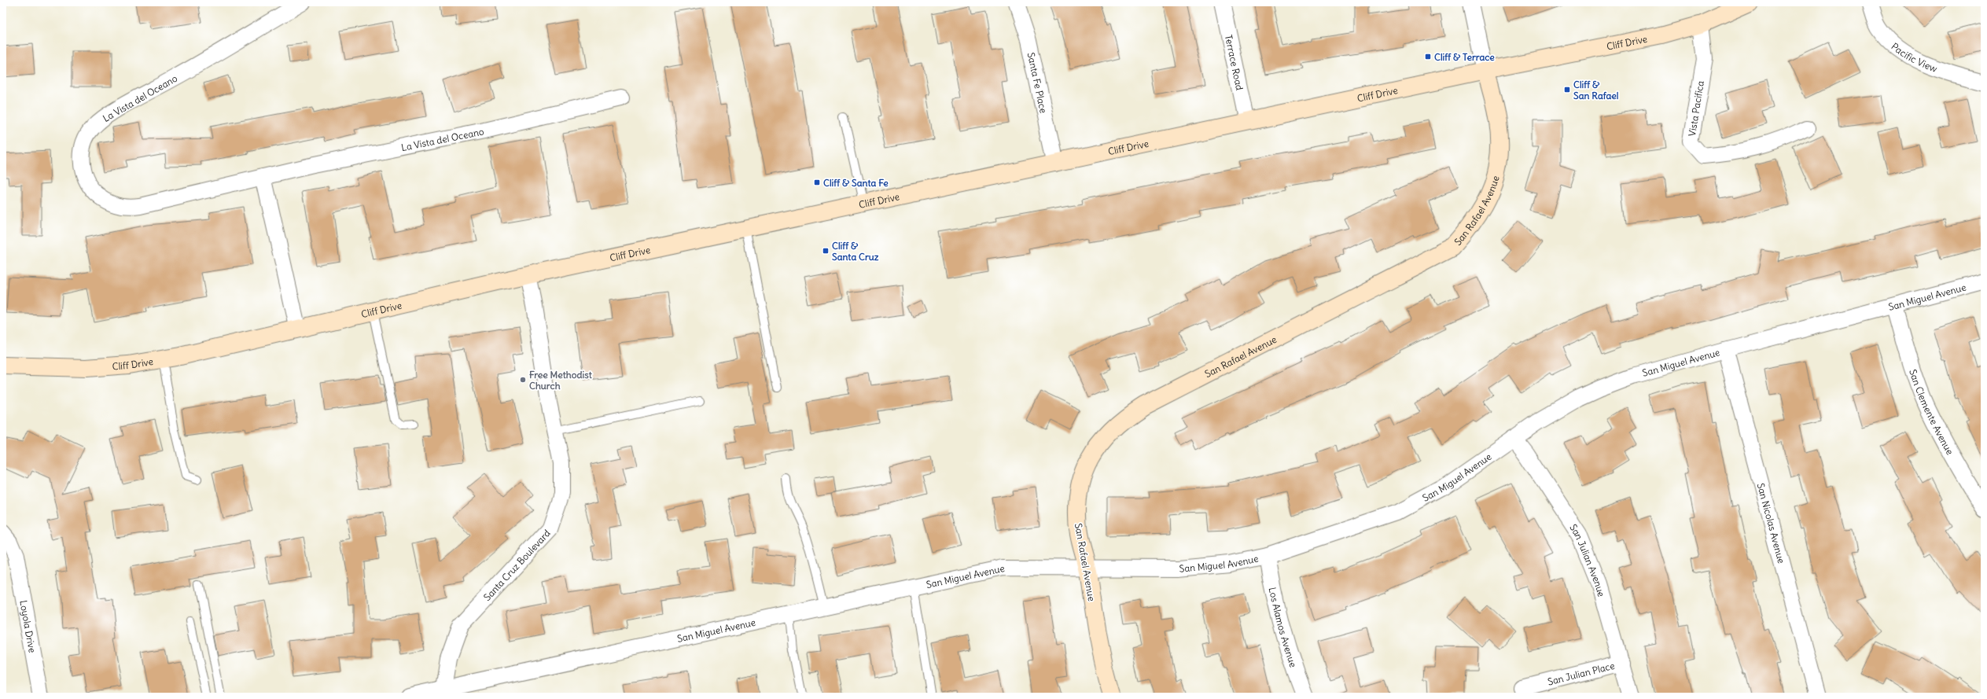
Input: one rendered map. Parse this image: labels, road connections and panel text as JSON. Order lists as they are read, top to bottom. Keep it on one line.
{"streets":{"main road":["Cliff Drive","San Rafael Avenue"],"street":["Pacific View","Terrace Road","Santa Fe Place","La Vista del Oceano","Vista Pacifica","San Miguel Avenue","San Clemente Avenue","San Nicolas Avenue","San Julian Avenue","Santa Cruz Boulevard","Loyola Drive","Los Alamos Avenue","San Julian Place"]},"crossings":[["Cliff Drive","Terrace Road"],["Cliff Drive","Santa Fe Place"],["Cliff Drive","Vista Pacifica"],["Cliff Drive","San Rafael Avenue"],["Cliff Drive","Santa Cruz Boulevard"],["San Rafael Avenue","San Miguel Avenue"],["San Miguel Avenue","San Clemente Avenue"],["San Miguel Avenue","San Nicolas Avenue"],["San Miguel Avenue","San Julian Avenue"],["San Miguel Avenue","Santa Cruz Boulevard"],["San Miguel Avenue","Los Alamos Avenue"],["San Julian Avenue","San Julian Place"]],"places":{"transit":["Cliff & Terrace","Cliff & San Rafael","Cliff & Santa Fe","Cliff & Santa Cruz"],"other":["Free Methodist Church"]}}
